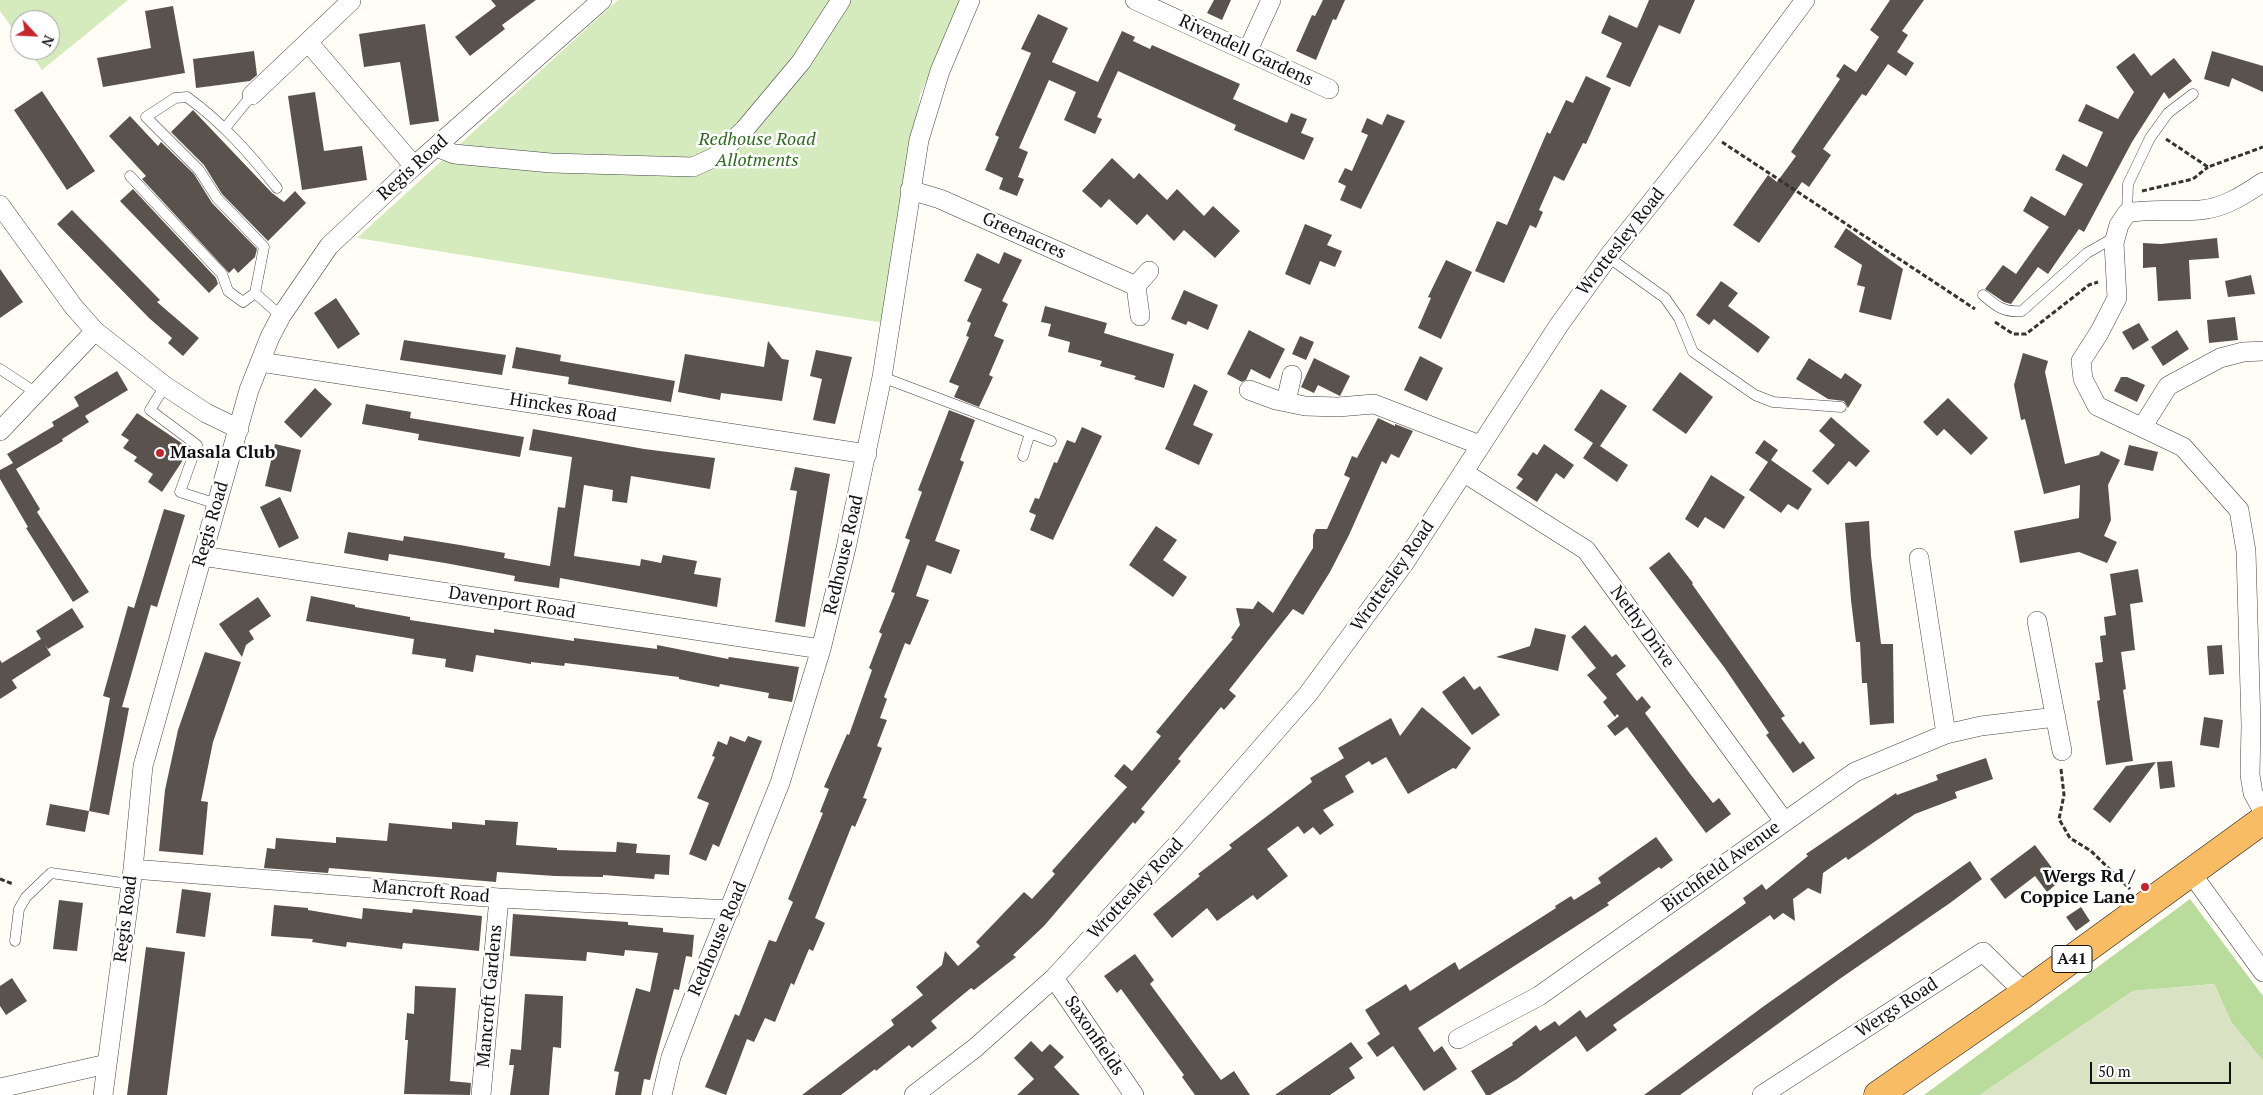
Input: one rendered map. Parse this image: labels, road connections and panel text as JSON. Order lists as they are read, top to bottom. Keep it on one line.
{"streets":{"highway":["A41"],"street":["Rivendell Gardens","Regis Road","Greenacres","Wrottesley Road","Hinckes Road","Redhouse Road","Davenport Road","Nethy Drive","Birchfield Avenue","Mancroft Road","Mancroft Gardens","Wergs Road","Saxonfields"]},"crossings":[["Regis Road","Hinckes Road"],["Regis Road","Davenport Road"],["Regis Road","Mancroft Road"],["Greenacres","Redhouse Road"],["Wrottesley Road","Nethy Drive"],["Wrottesley Road","Saxonfields"],["Hinckes Road","Redhouse Road"],["Redhouse Road","Davenport Road"],["Redhouse Road","Mancroft Road"],["Nethy Drive","Birchfield Avenue"],["Mancroft Road","Mancroft Gardens"],["A41","Wergs Road"]],"parks":["Redhouse Road Allotments"],"places":["Masala Club","Wergs Rd / Coppice Lane"],"scale_bar":"50 m","north":"bottom right"}
